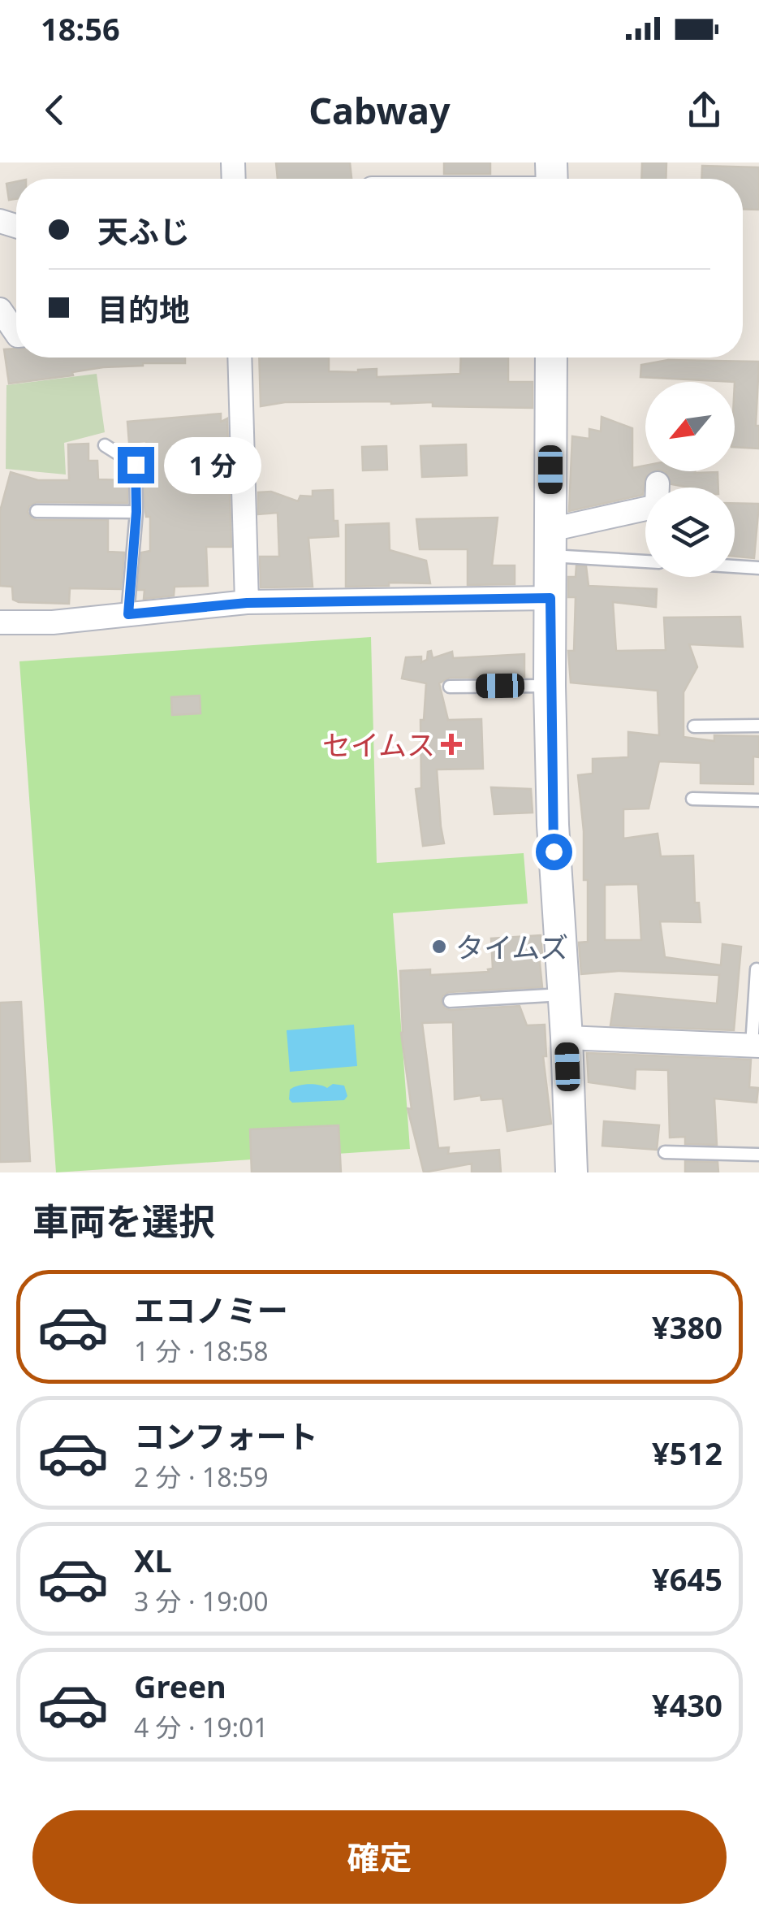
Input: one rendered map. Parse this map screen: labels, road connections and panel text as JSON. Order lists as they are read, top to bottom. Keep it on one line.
{"places":{"health":["セイムス"],"other":["タイムズ"]},"north":"bottom left","page":{"status":"18:56","header":"Cabway","banner":["天ふじ","目的地"],"bubble":"1 分","heading":"車両を選択","list":[{"name":"エコノミー","note":"1 分 · 18:58","value":"¥380"},{"name":"コンフォート","note":"2 分 · 18:59","value":"¥512"},{"name":"XL","note":"3 分 · 19:00","value":"¥645"},{"name":"Green","note":"4 分 · 19:01","value":"¥430"}],"buttons":"確定"}}
